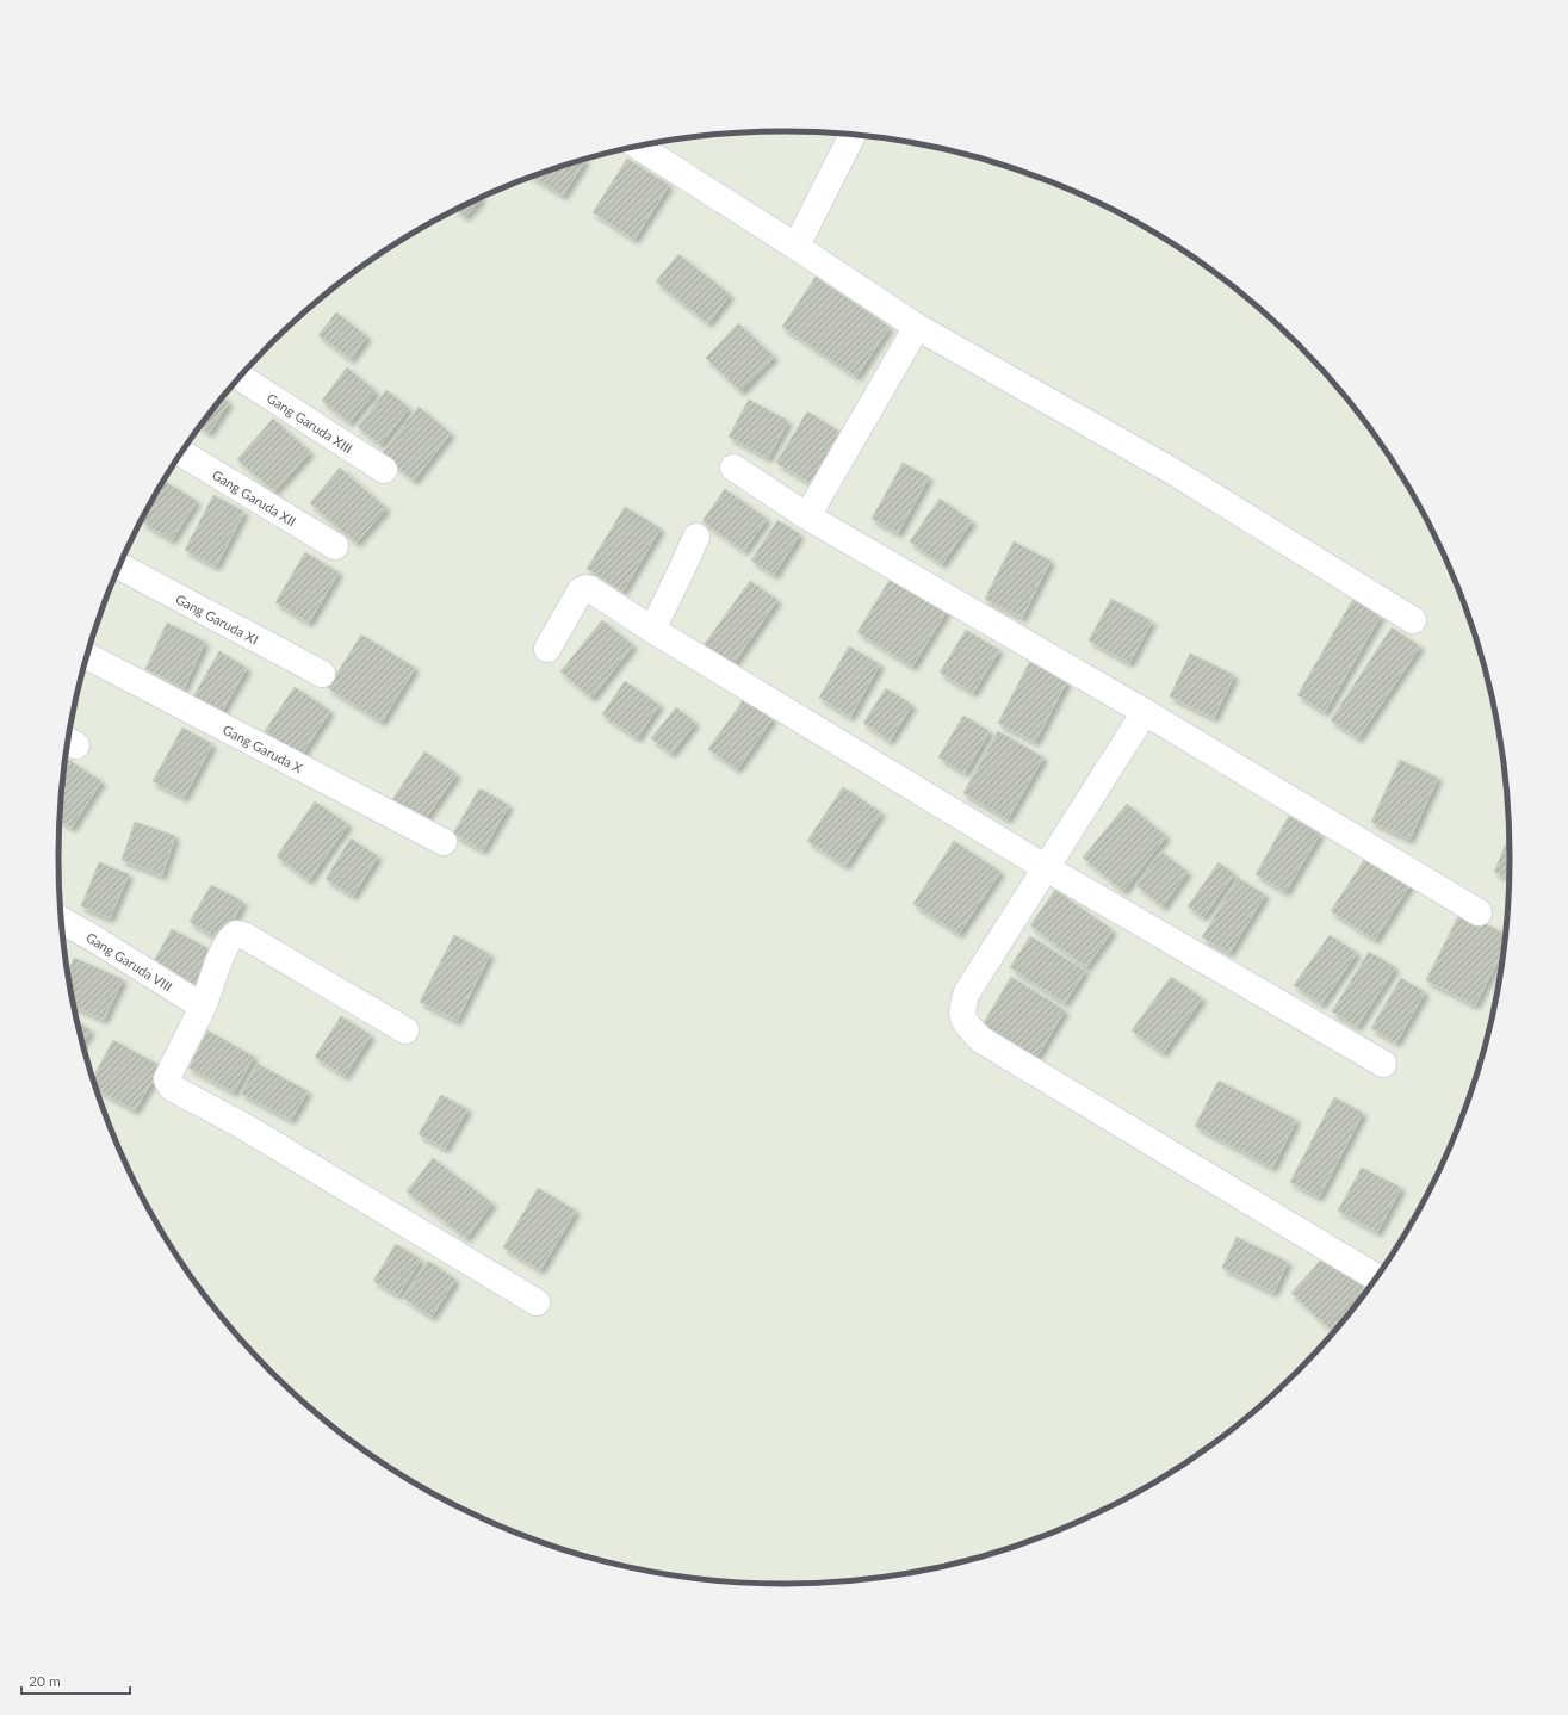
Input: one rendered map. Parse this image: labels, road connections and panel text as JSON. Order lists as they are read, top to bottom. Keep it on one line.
{"streets":{"street":["Gang Garuda XIII","Gang Garuda XII","Gang Garuda XI","Gang Garuda X","Gang Garuda VIII"]},"scale_bar":"20 m"}
